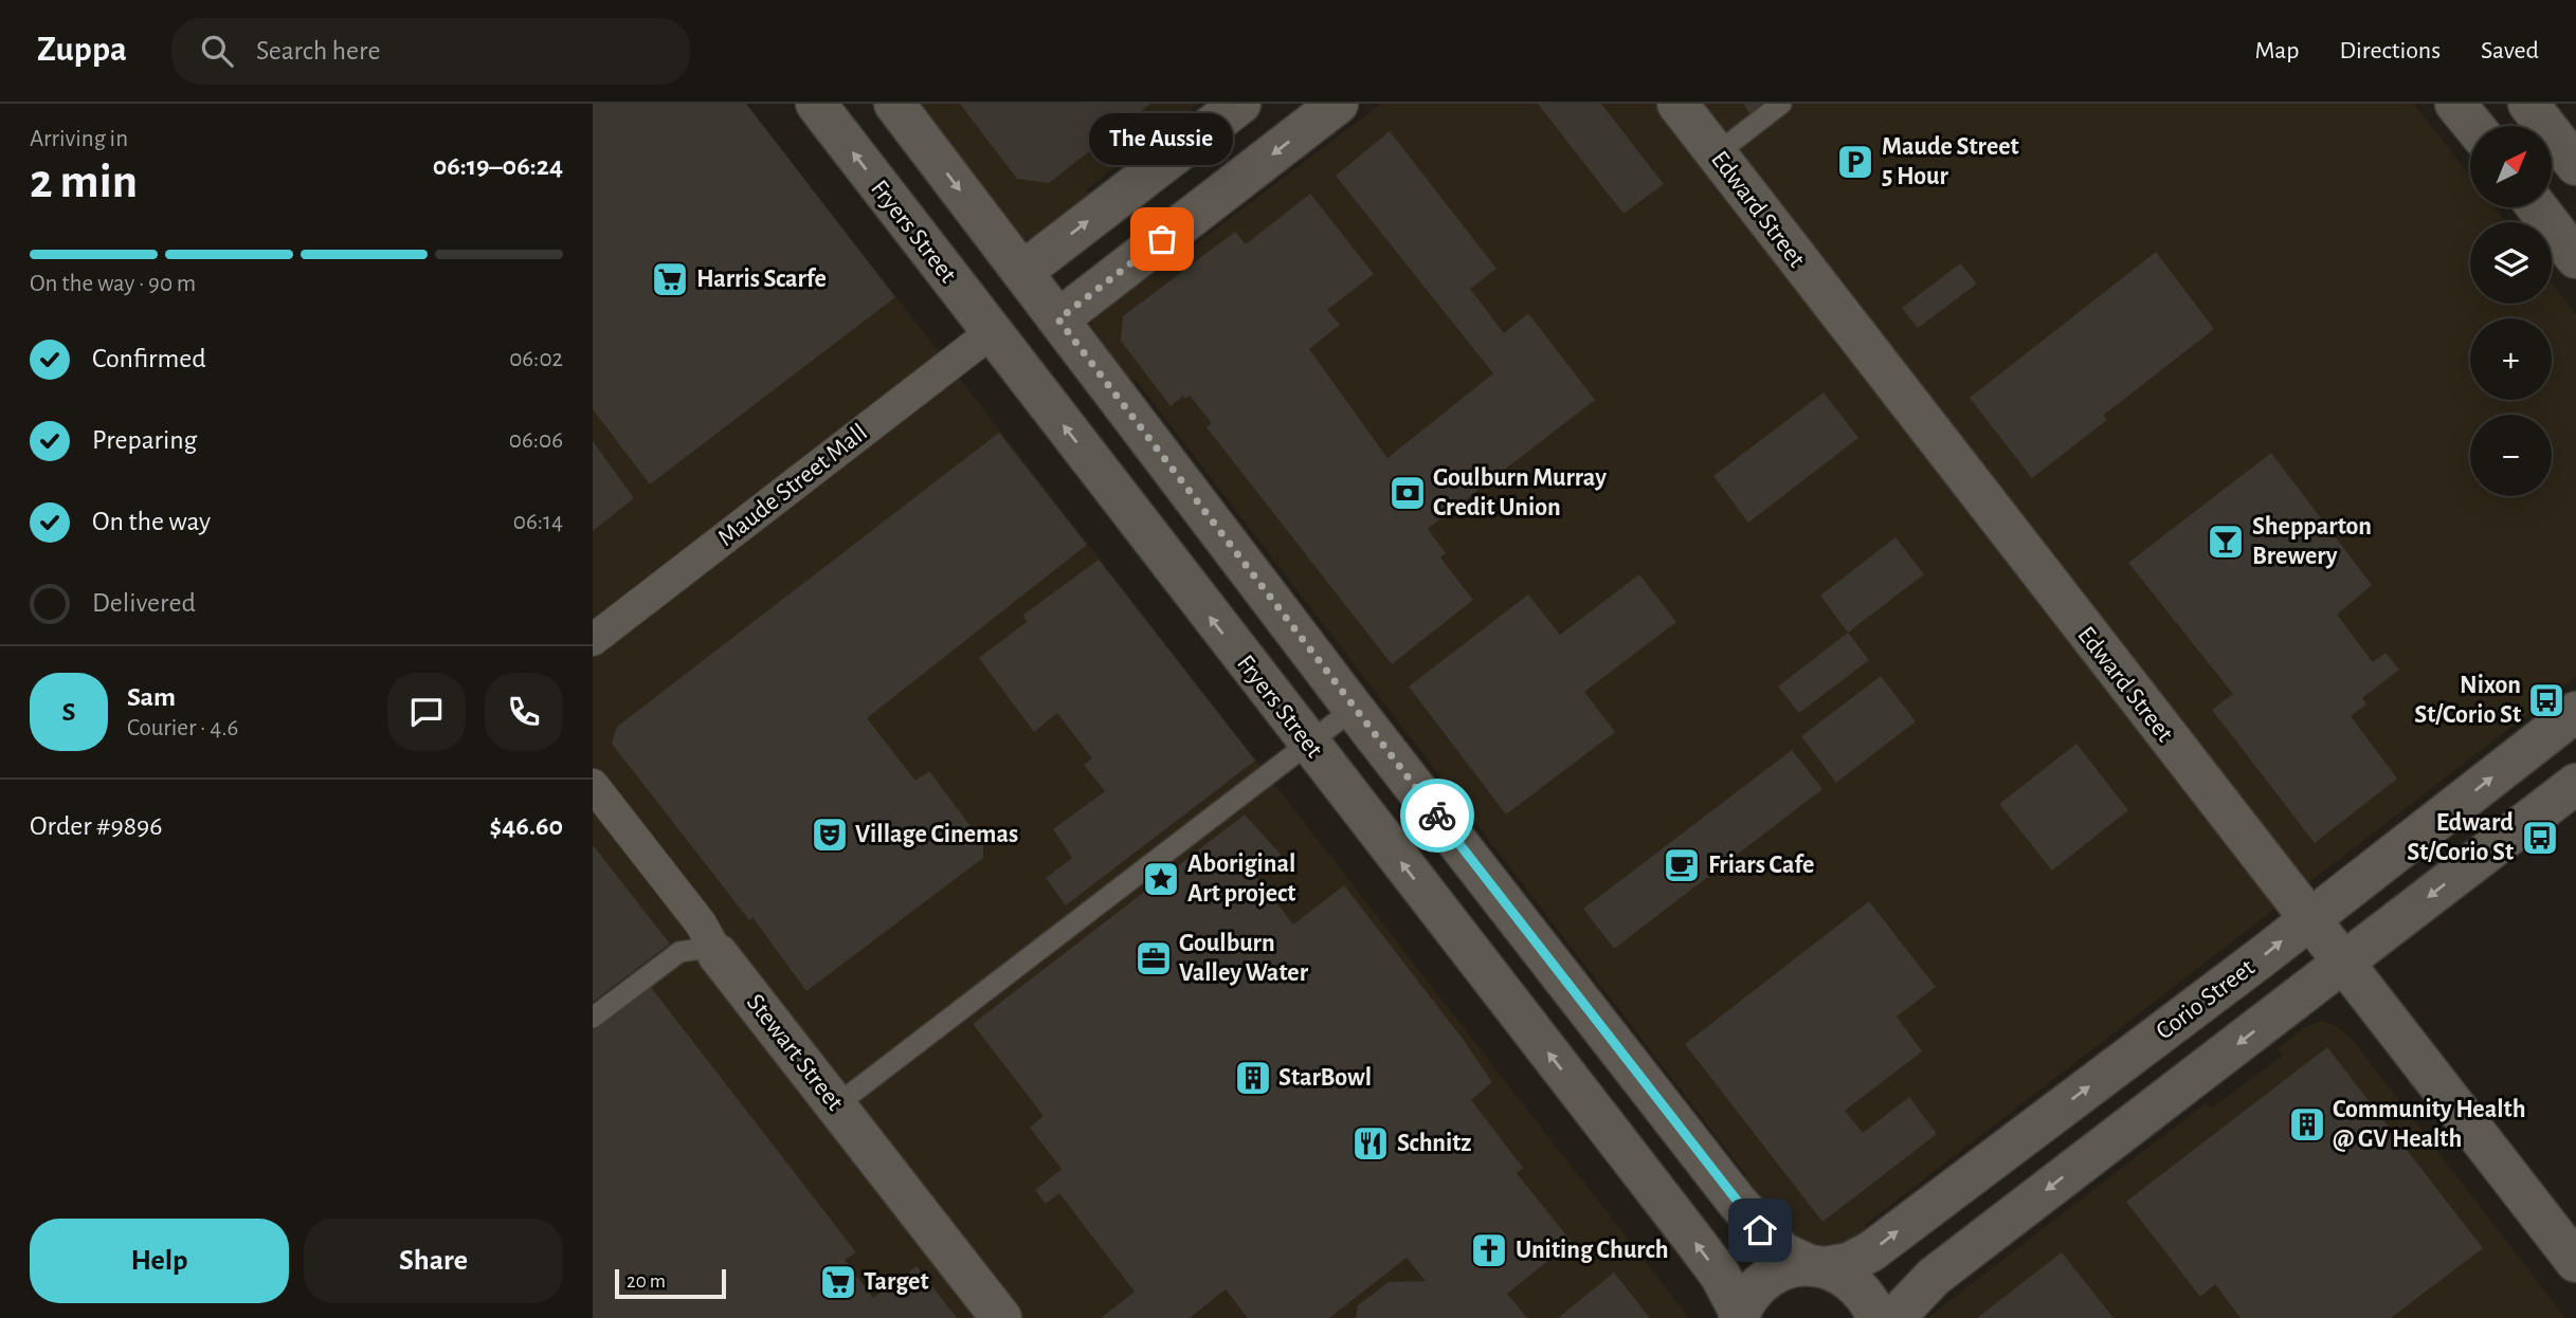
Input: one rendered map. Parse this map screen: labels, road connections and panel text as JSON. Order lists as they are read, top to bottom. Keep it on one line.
{"streets":{"street":["Edward Street","Fryers Street","Maude Street Mall","Corio Street","Stewart Street"]},"crossings":[["Edward Street","Corio Street"],["Fryers Street","Maude Street Mall"],["Fryers Street","Corio Street"]],"places":{"parking":["Maude Street 5 Hour"],"other":["The Aussie"],"supermarket":["Harris Scarfe","Target"],"bank":["Goulburn Murray Credit Union"],"bar":["Shepparton Brewery"],"bus stop":["Nixon St/Corio St","Edward St/Corio St"],"theatre":["Village Cinemas"],"cafe":["Friars Cafe"],"place":["Aboriginal Art project"],"office":["Goulburn Valley Water"],"building":["StarBowl","Community Health @ GV Health"],"restaurant":["Schnitz"],"church":["Uniting Church"]},"scale_bar":"20 m","north":"top right","page":{"header":"Zuppa","search":"Search here","nav":["Map","Directions","Saved"],"heading":["2 min","Arriving in","06:19–06:24"],"panel":["Sam","Courier · 4.6","Order #9896","$46.60"],"bubble":"The Aussie","map_buttons":["+","−"],"bar":"On the way · 90 m","list":[["Confirmed","06:02"],["Preparing","06:06"],["On the way","06:14"],"Delivered"],"round":"S","buttons":["Help","Share"],"scale":"20 m"}}
